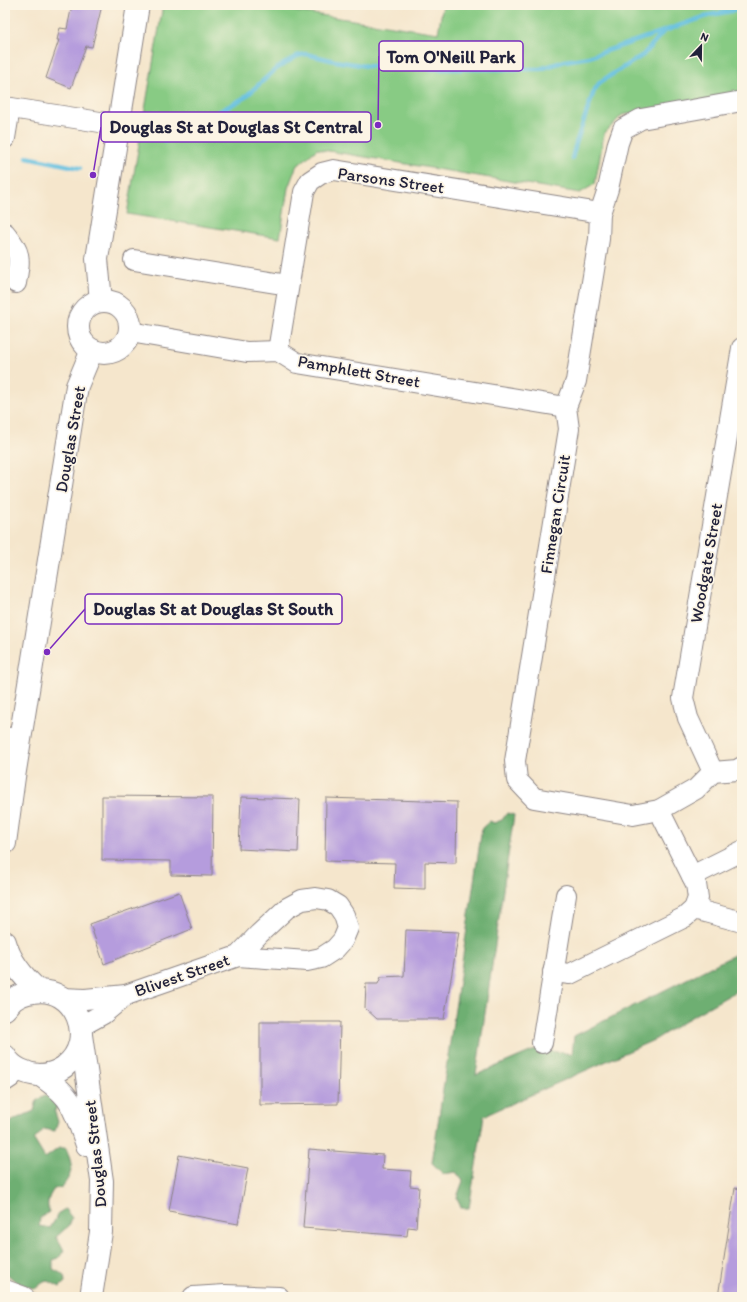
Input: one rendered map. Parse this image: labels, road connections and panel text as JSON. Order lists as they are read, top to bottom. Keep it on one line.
{"streets":{"main road":["Douglas Street"],"street":["Parsons Street","Pamphlett Street","Finnegan Circuit","Woodgate Street","Blivest Street"]},"crossings":[["Parsons Street","Pamphlett Street"],["Parsons Street","Finnegan Circuit"],["Pamphlett Street","Douglas Street"],["Pamphlett Street","Finnegan Circuit"],["Douglas Street","Blivest Street"],["Finnegan Circuit","Woodgate Street"]],"places":["Tom O'Neill Park","Douglas St at Douglas St Central","Douglas St at Douglas St South"],"north":"top"}
